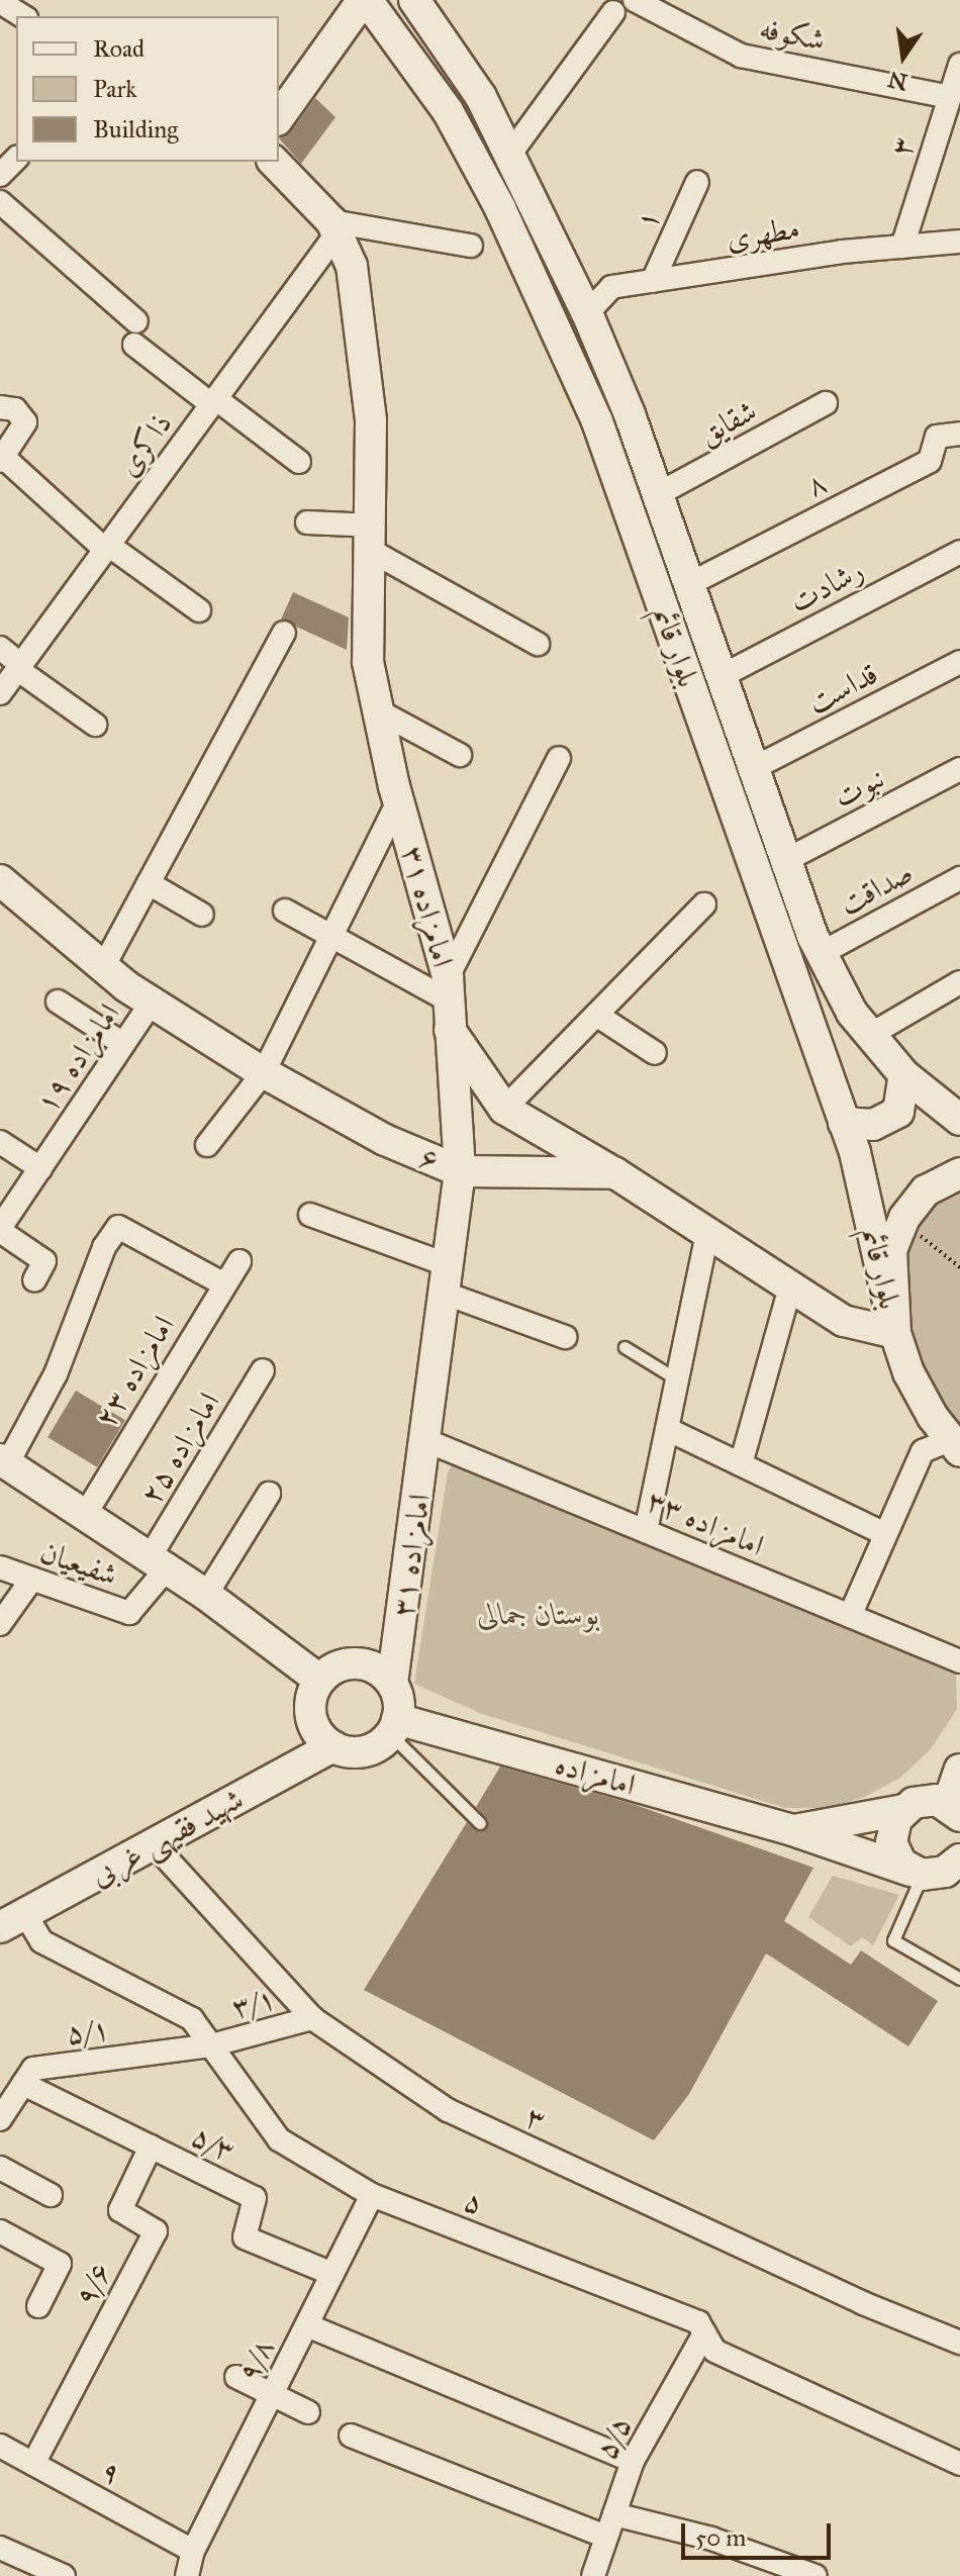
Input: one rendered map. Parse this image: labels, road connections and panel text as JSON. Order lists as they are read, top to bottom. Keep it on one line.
{"streets":{"main road":["بلوار قائم","امامزاده ۳۱","۶","امامزاده","شهید فقیهی غربی"],"street":["شکوفه","۳","۱","مطهری","شقایق","ذاکری","۸","رشادت","قداست","نبوت","صداقت","امامزاده ۱۹","امامزاده ۲۳","امامزاده ۲۵","امامزاده ۳۳","شفیعیان","۳/۱","۵/۱","۵/۳","۵","۹/۶","۹/۸","۵/۵","۹"]},"crossings":[["شکوفه","۳"],["۳","مطهری"],["۳","شهید فقیهی غربی"],["۳","۳/۱"],["۱","مطهری"],["مطهری","بلوار قائم"],["شقایق","بلوار قائم"],["ذاکری","امامزاده ۳۱"],["۸","بلوار قائم"],["رشادت","بلوار قائم"],["بلوار قائم","قداست"],["بلوار قائم","نبوت"],["بلوار قائم","صداقت"],["امامزاده ۳۱","۶"],["امامزاده ۳۱","امامزاده ۳۳"],["امامزاده ۳۱","امامزاده"],["امامزاده ۳۱","شهید فقیهی غربی"],["امامزاده ۱۹","۶"],["امامزاده ۲۵","شفیعیان"],["امامزاده","شهید فقیهی غربی"],["شهید فقیهی غربی","۵"],["۳/۱","۵/۱"],["۳/۱","۵"],["۵/۱","۵/۳"],["۵/۱","۵"],["۵/۳","۹/۶"],["۵/۳","۹/۸"],["۵","۹/۸"],["۵","۵/۵"],["۹/۶","۹"],["۹/۸","۹"]],"parks":["بوستان جمالی"],"legend":["Road","Park","Building"],"scale_bar":"50 m","north":"bottom"}
